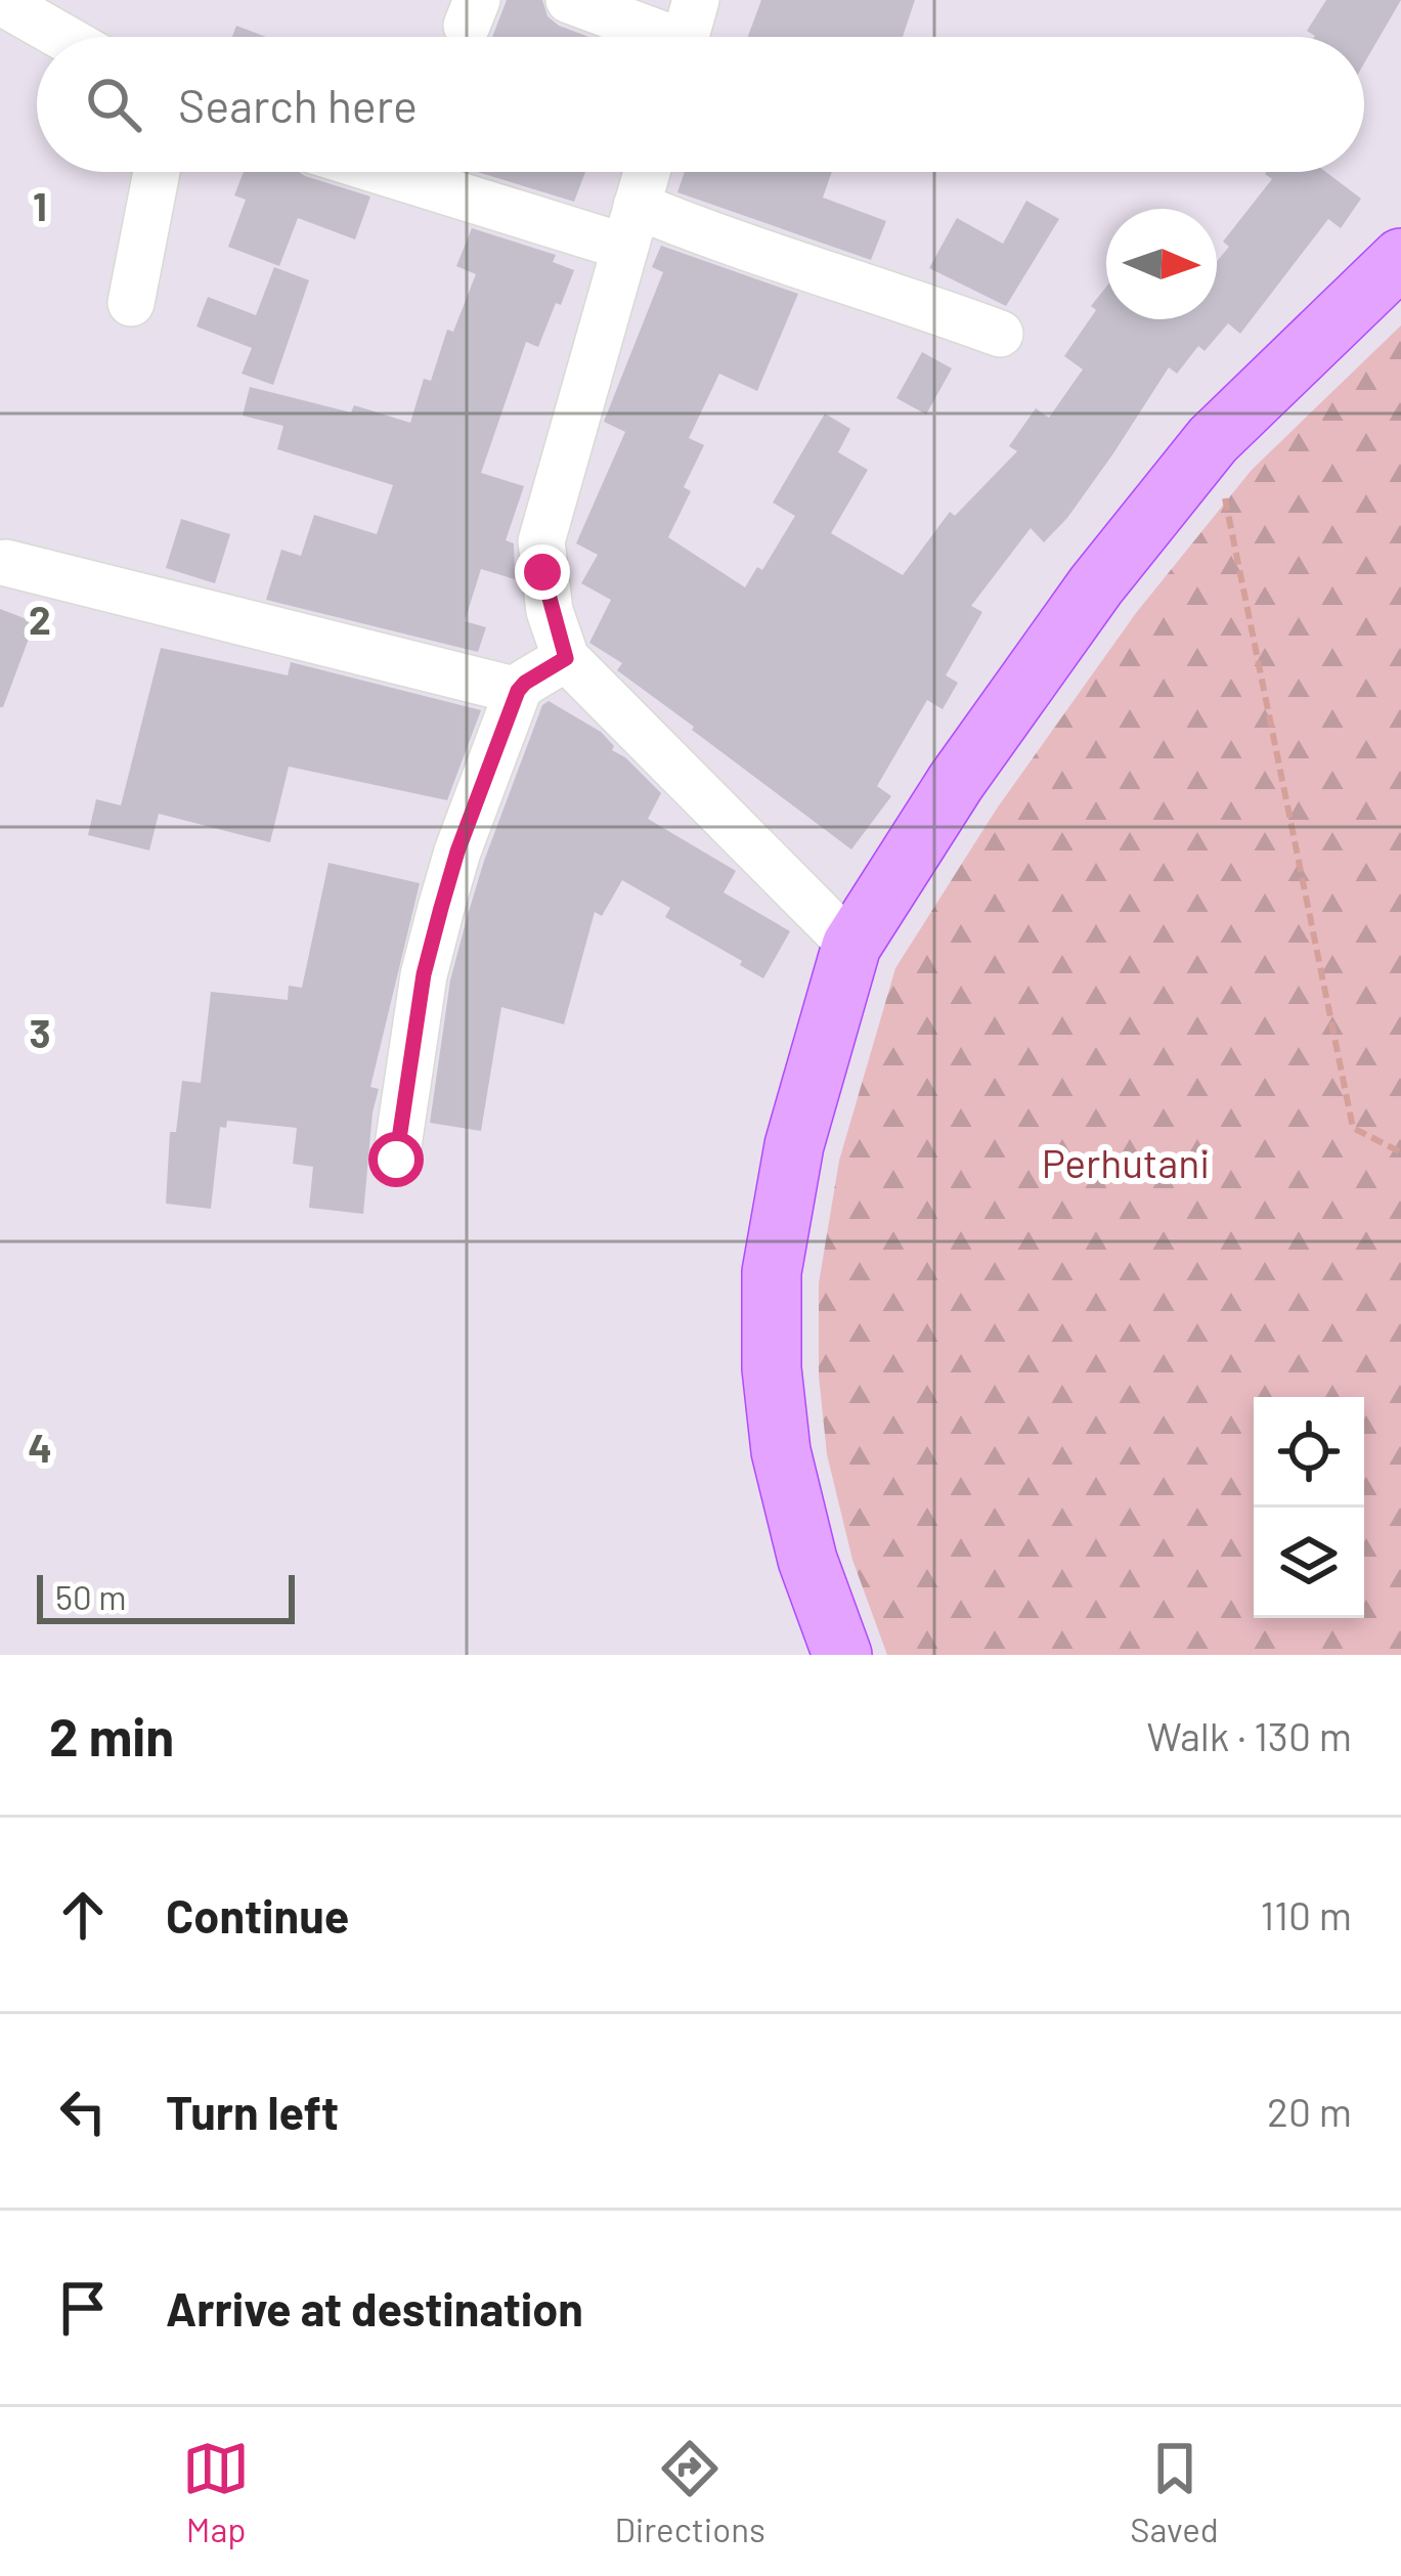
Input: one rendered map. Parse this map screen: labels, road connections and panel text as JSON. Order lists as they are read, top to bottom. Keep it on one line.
{"parks":["Perhutani"],"scale_bar":"50 m","north":"right","page":{"search":"Search here","scale":"50 m","heading":["2 min","Walk · 130 m"],"list":[["Continue","110 m"],["Turn left","20 m"],"Arrive at destination"],"nav":["Map","Directions","Saved"]},"grid":{"rows":["1","2","3","4"]}}
